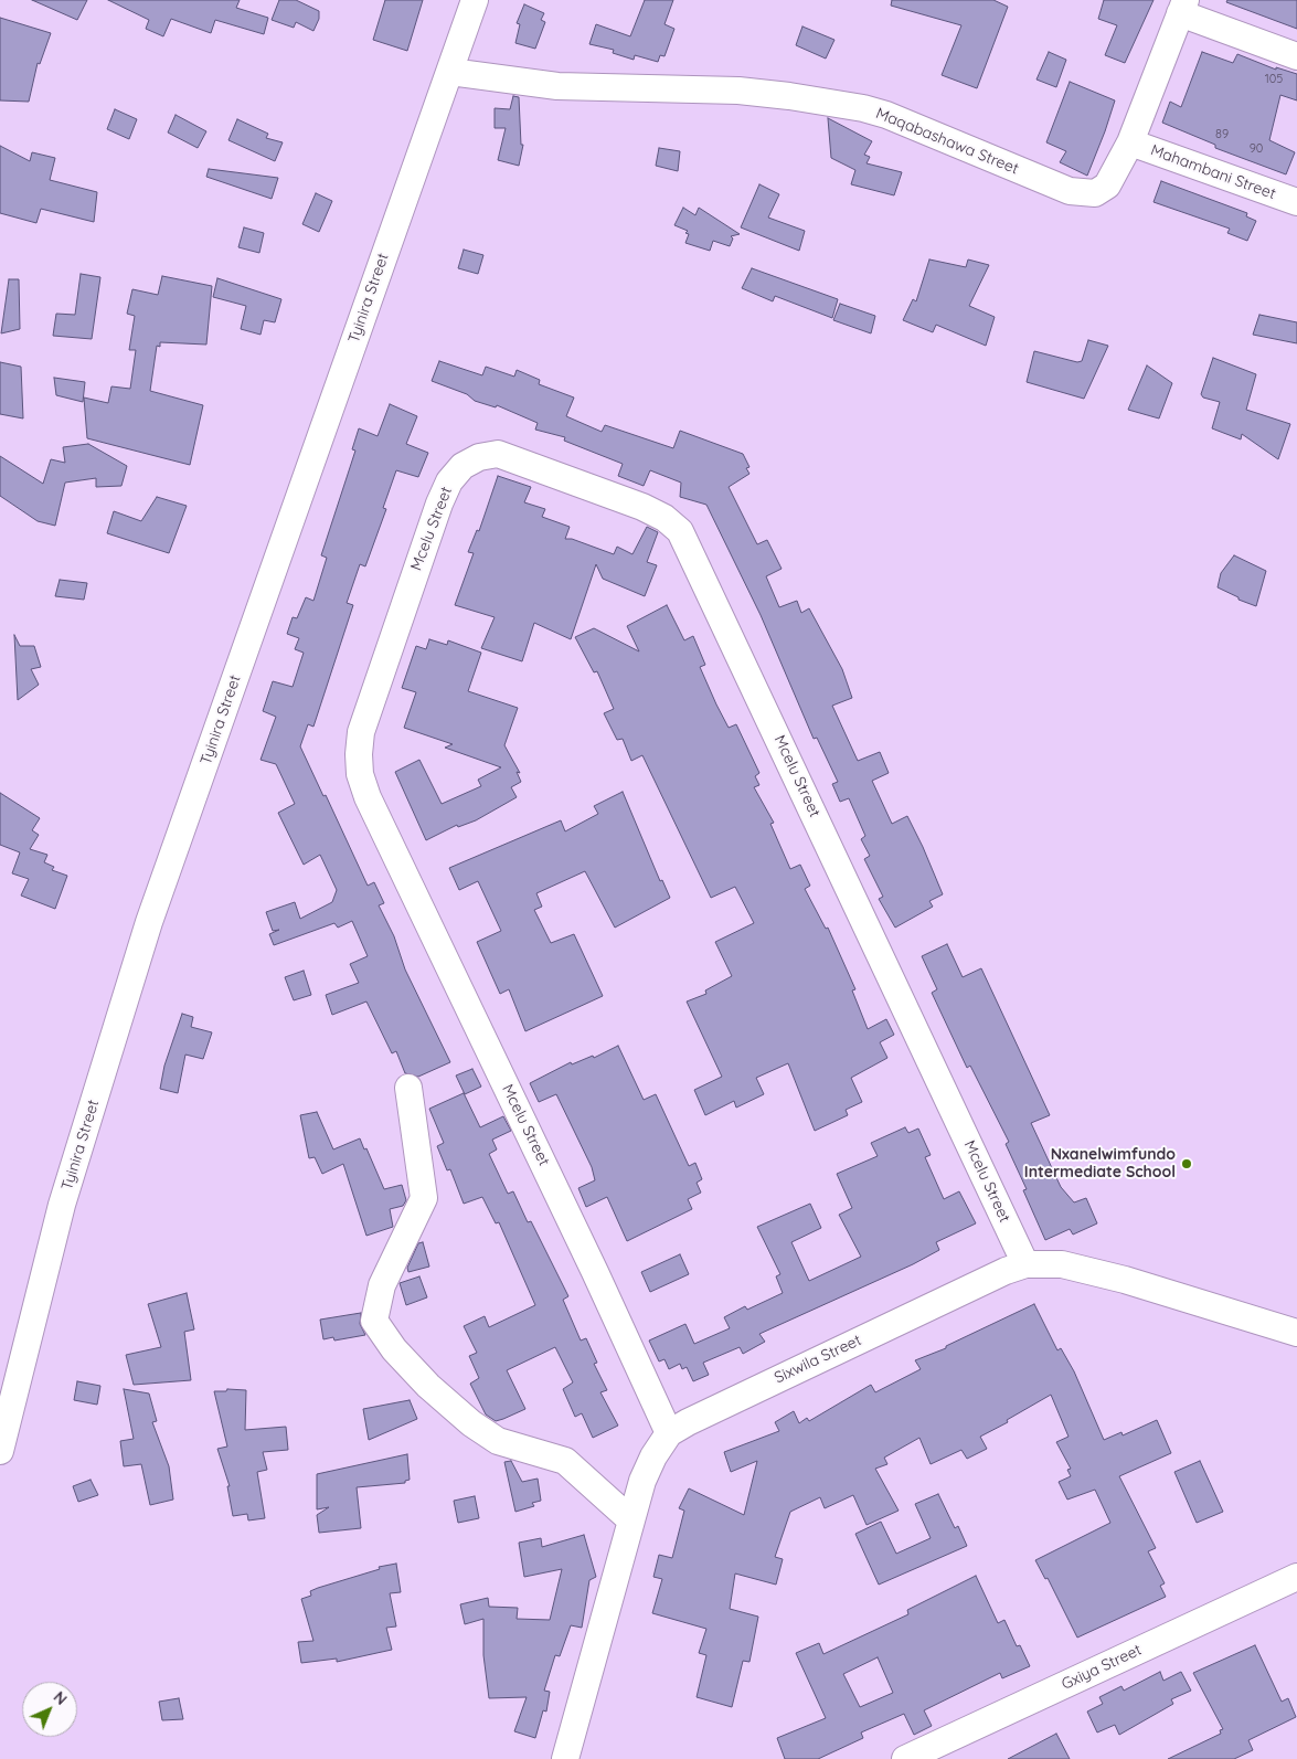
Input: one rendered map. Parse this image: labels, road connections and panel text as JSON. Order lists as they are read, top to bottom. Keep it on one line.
{"streets":{"street":["Maqabashawa Street","Mahambani Street","Tyinira Street","Mcelu Street","Sixwila Street","Gxiya Street"]},"crossings":[["Maqabashawa Street","Mahambani Street"],["Maqabashawa Street","Tyinira Street"],["Mcelu Street","Sixwila Street"]],"places":["Nxanelwimfundo Intermediate School"],"house_numbers":["105","89","90"],"north":"top right"}
